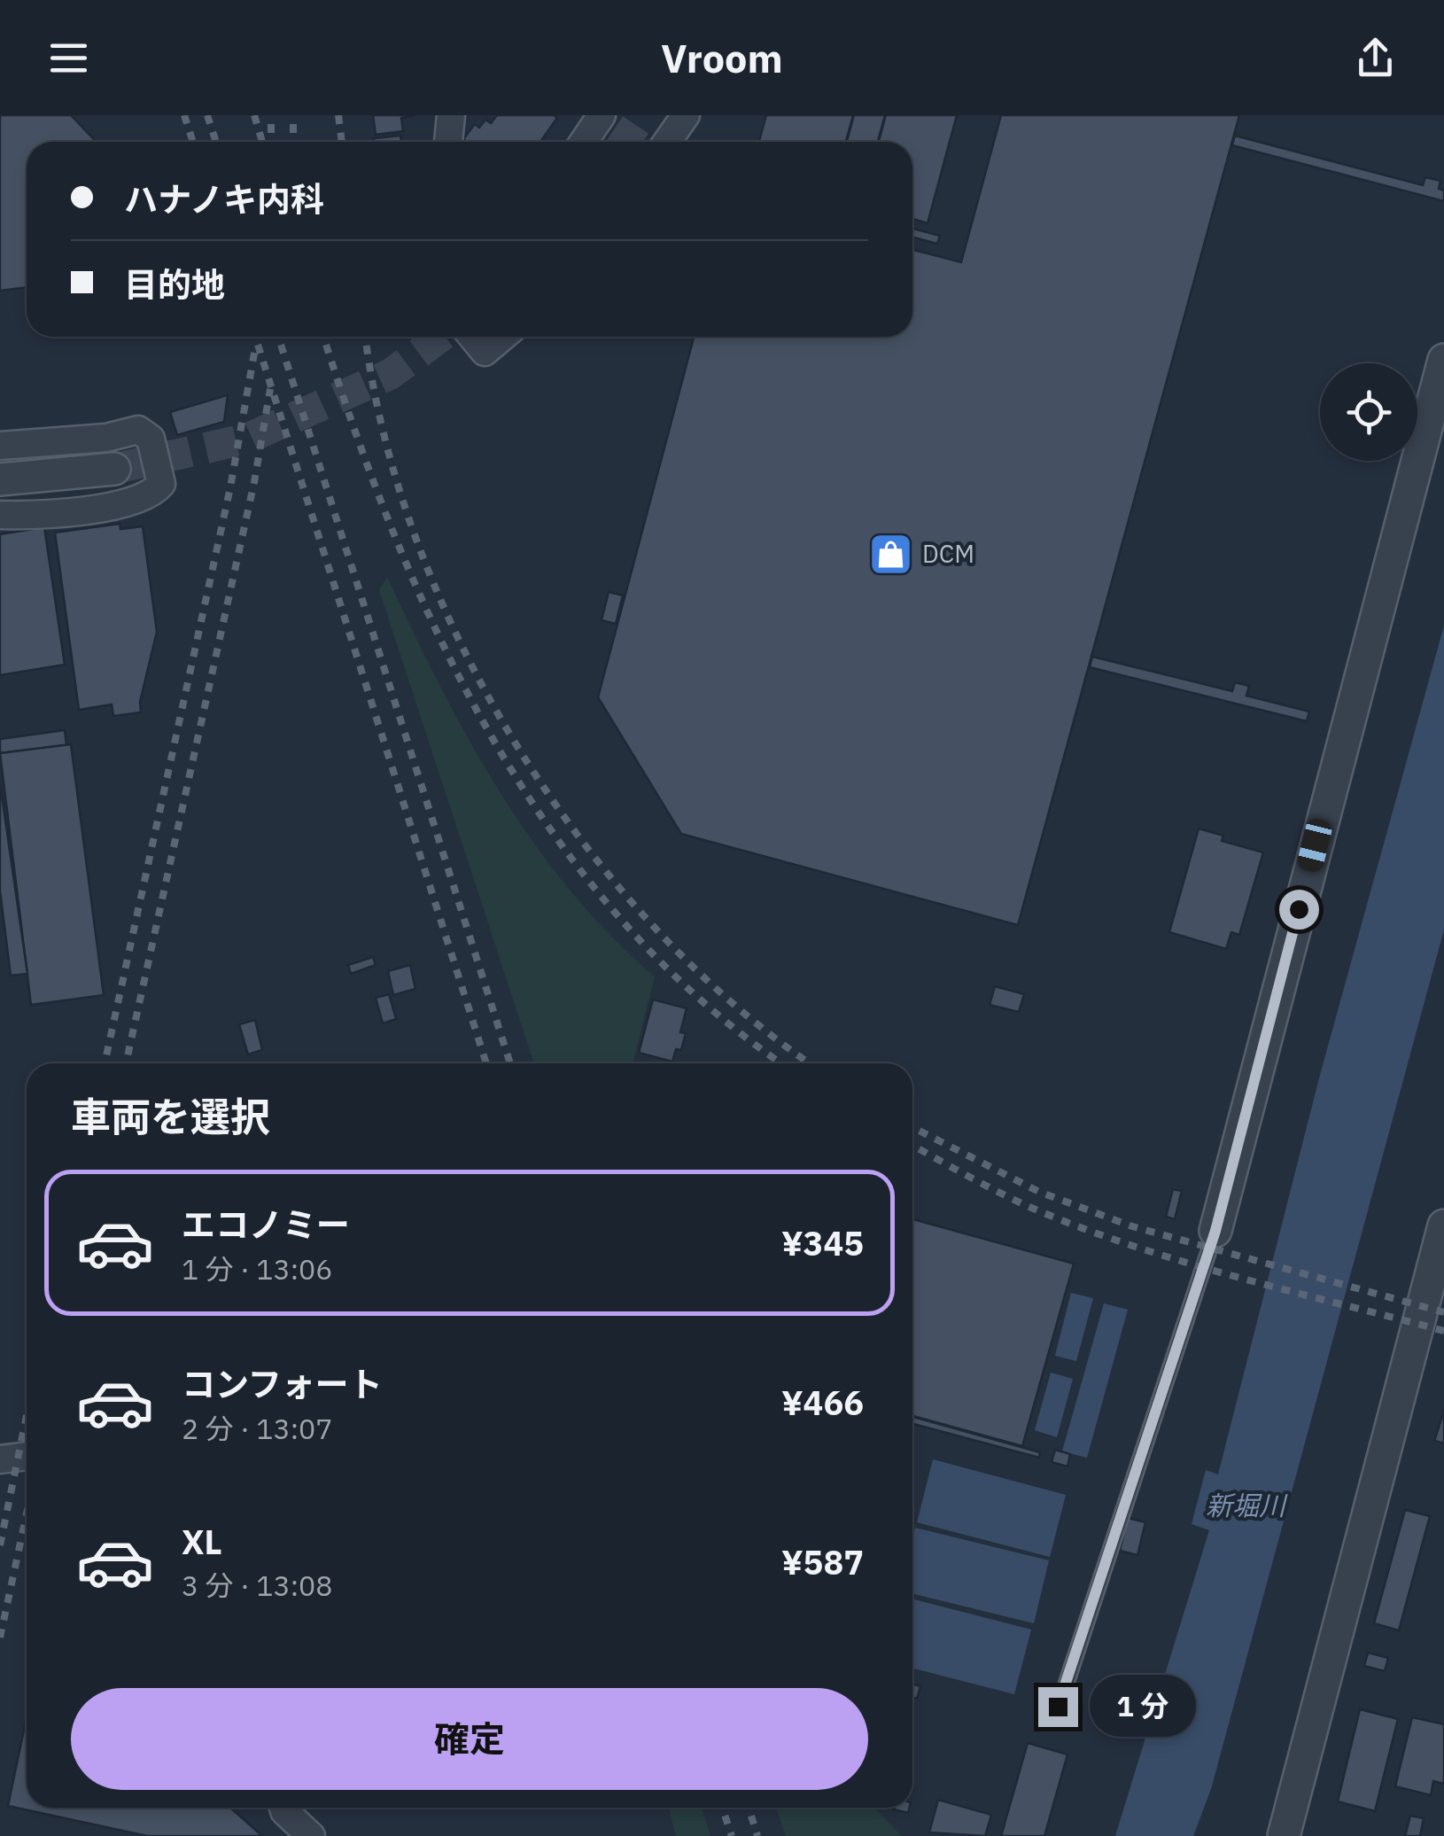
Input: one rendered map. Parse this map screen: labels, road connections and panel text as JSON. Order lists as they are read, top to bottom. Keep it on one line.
{"water":["新堀川"],"places":{"shop":["DCM"]},"page":{"header":"Vroom","banner":["ハナノキ内科","目的地"],"heading":"車両を選択","list":[{"name":"エコノミー","note":"1 分 · 13:06","value":"¥345"},{"name":"コンフォート","note":"2 分 · 13:07","value":"¥466"},{"name":"XL","note":"3 分 · 13:08","value":"¥587"}],"buttons":"確定","bubble":"1 分"}}
